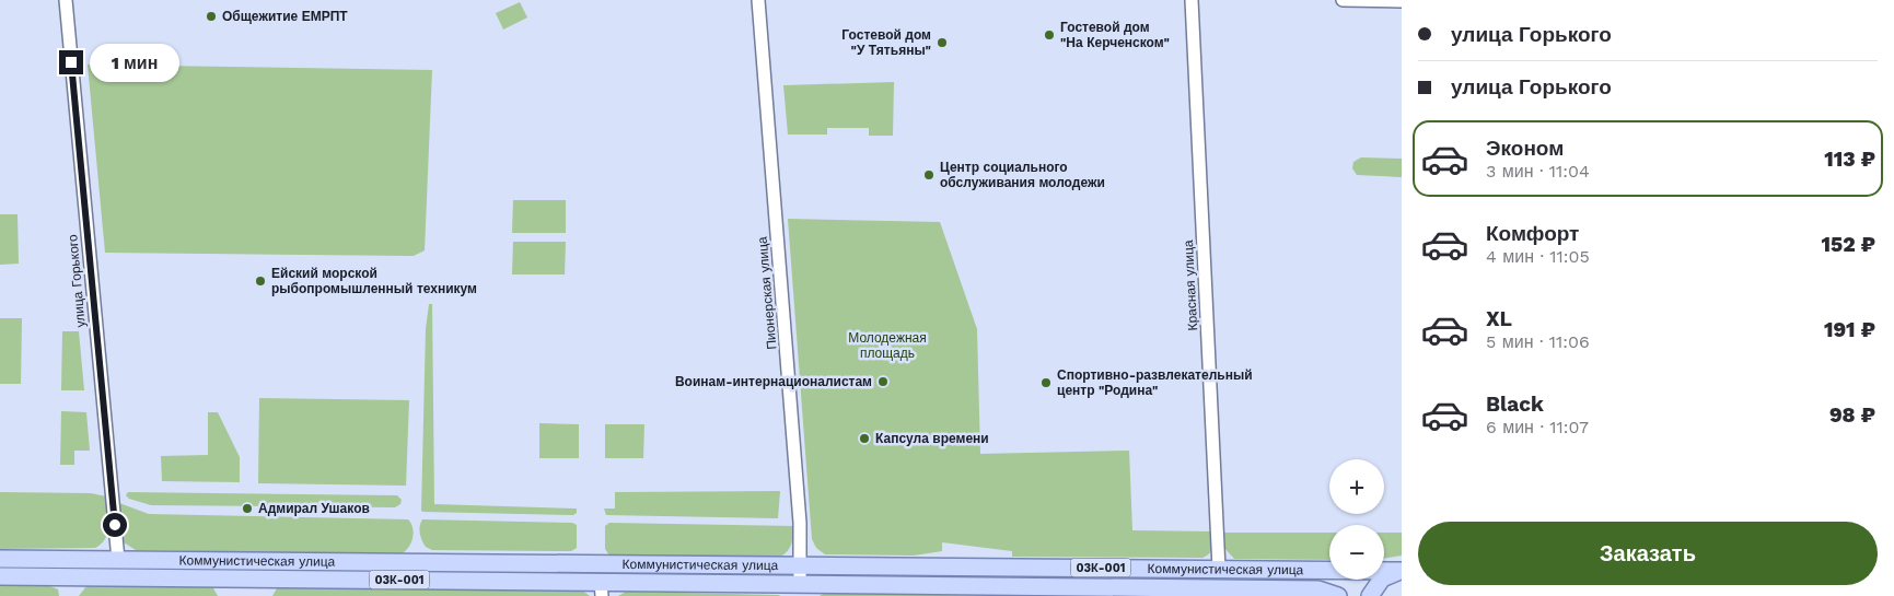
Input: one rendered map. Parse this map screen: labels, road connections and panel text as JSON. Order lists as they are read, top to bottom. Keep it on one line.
{"streets":{"main road":["Коммунистическая улица","03К-001"],"street":["улица Горького","Красная улица","Пионерская улица"]},"crossings":[["улица Горького","Коммунистическая улица"],["Красная улица","Коммунистическая улица"],["Пионерская улица","Коммунистическая улица"],["Коммунистическая улица","03К-001"]],"parks":["Молодежная площадь"],"places":["Общежитие ЕМРПТ","Гостевой дом \"На Керченском\"","Гостевой дом \"У Тятьяны\"","Центр социального обслуживания молодежи","Ейский морской рыбопромышленный техникум","Воинам-интернационалистам","Спортивно-развлекательный центр \"Родина\"","Капсула времени","Адмирал Ушаков"],"page":{"banner":["улица Горького","улица Горького"],"bubble":"1 мин","list":[{"name":"Эконом","note":"3 мин · 11:04","value":"113 ₽"},{"name":"Комфорт","note":"4 мин · 11:05","value":"152 ₽"},{"name":"XL","note":"5 мин · 11:06","value":"191 ₽"},{"name":"Black","note":"6 мин · 11:07","value":"98 ₽"}],"map_buttons":["+","−"],"buttons":"Заказать"}}
